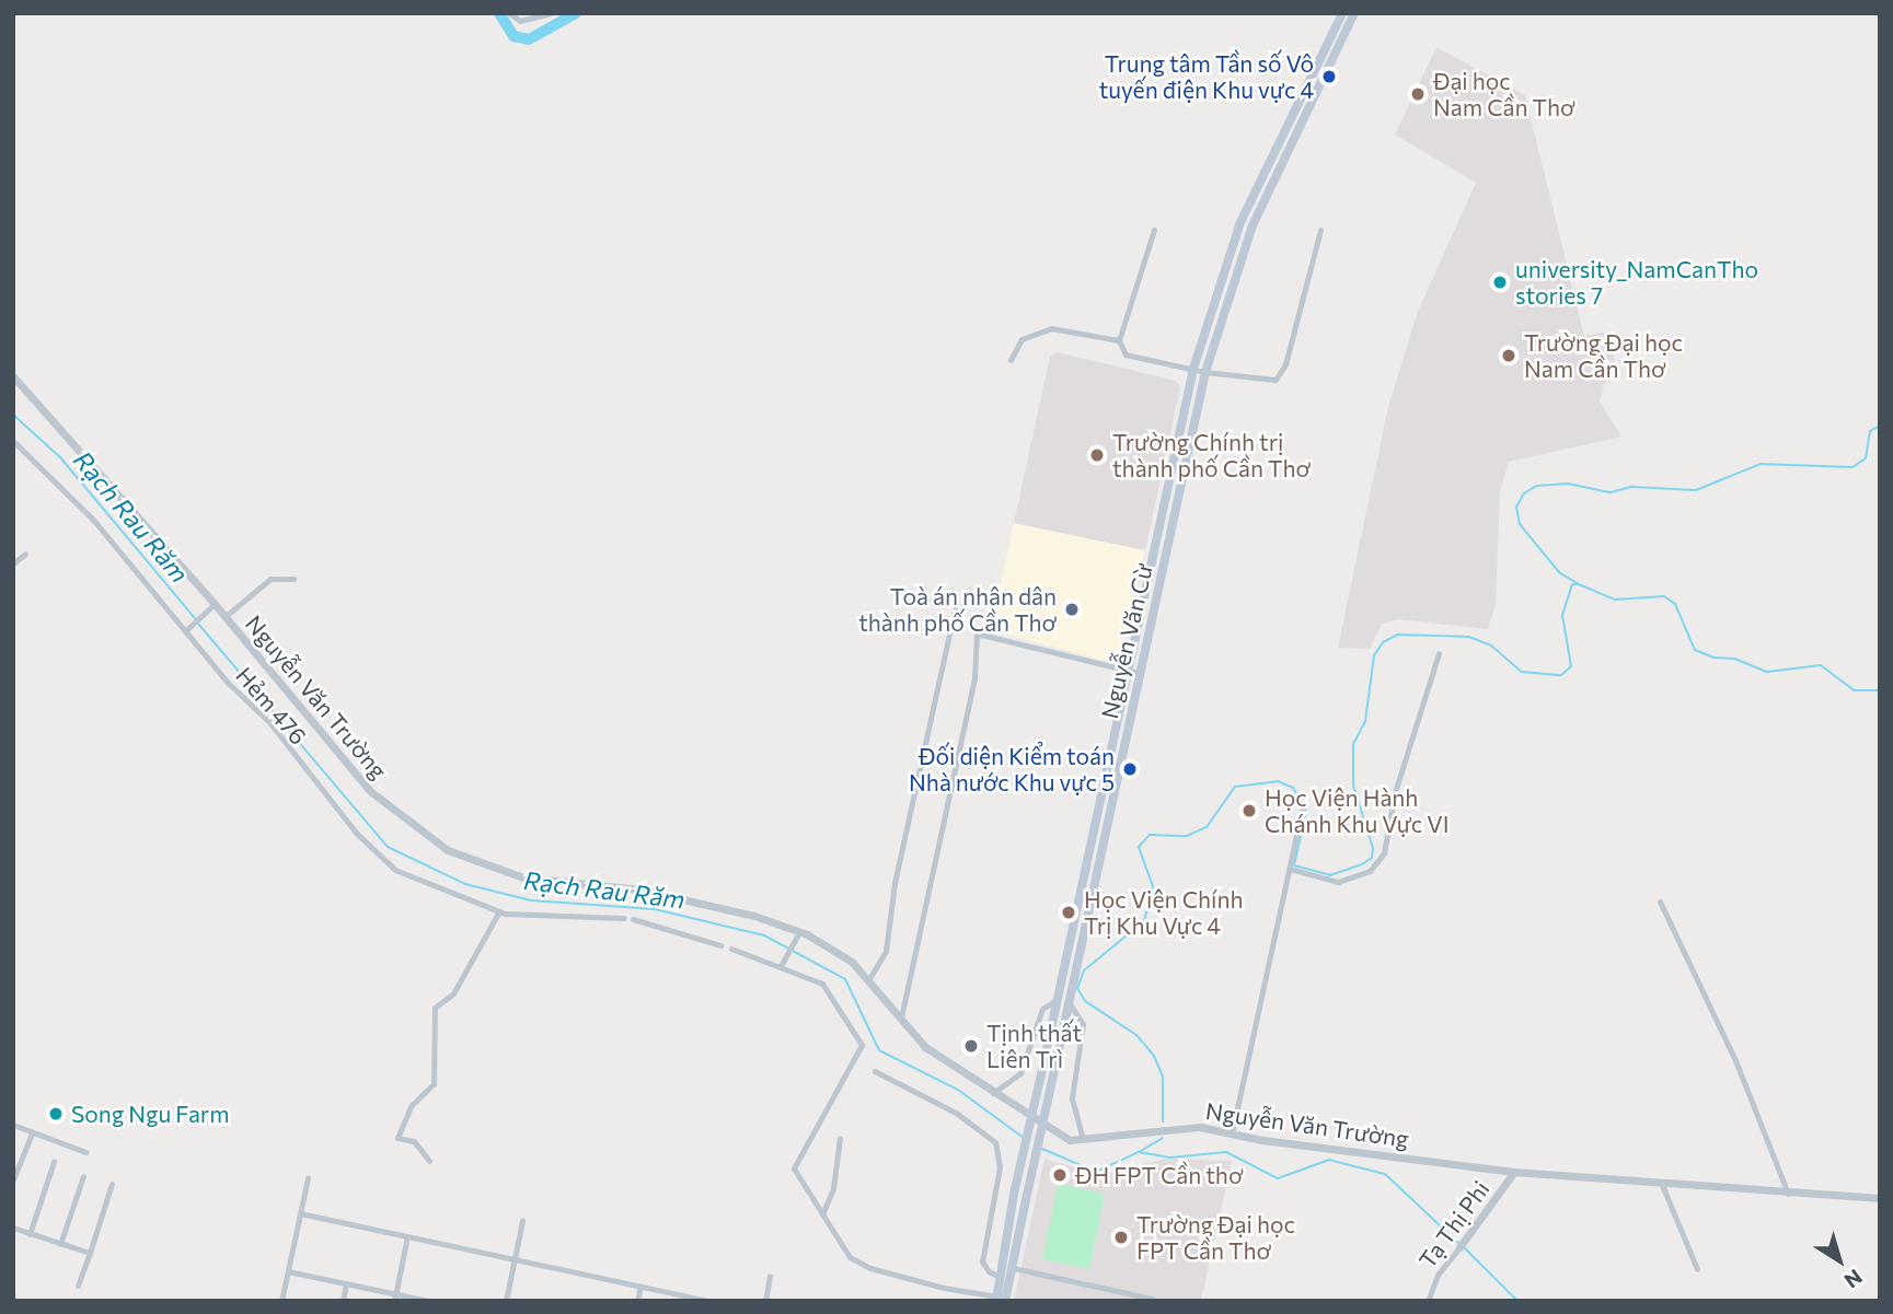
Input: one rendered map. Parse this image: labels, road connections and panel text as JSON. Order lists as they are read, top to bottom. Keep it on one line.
{"streets":{"main road":["Nguyễn Văn Cừ"],"street":["Nguyễn Văn Trường","Hẻm 476","Tạ Thị Phi"]},"crossings":[["Nguyễn Văn Trường","Tạ Thị Phi"]],"water":["Rạch Rau Răm"],"places":["Trung tâm Tần số Vô tuyến điện Khu vực 4","Đại học Nam Cần Thơ","university_NamCanTho stories 7","Trường Đại học Nam Cần Thơ","Trường Chính trị thành phố Cần Thơ","Toà án nhân dân thành phố Cần Thơ","Đối diện Kiểm toán Nhà nước Khu vực 5","Học Viện Hành Chánh Khu Vực VI","Học Viện Chính Trị Khu Vực 4","Tịnh thất Liên Trì","Song Ngu Farm","ĐH FPT Cần thơ","Trường Đại học FPT Cần Thơ"],"north":"bottom right"}
